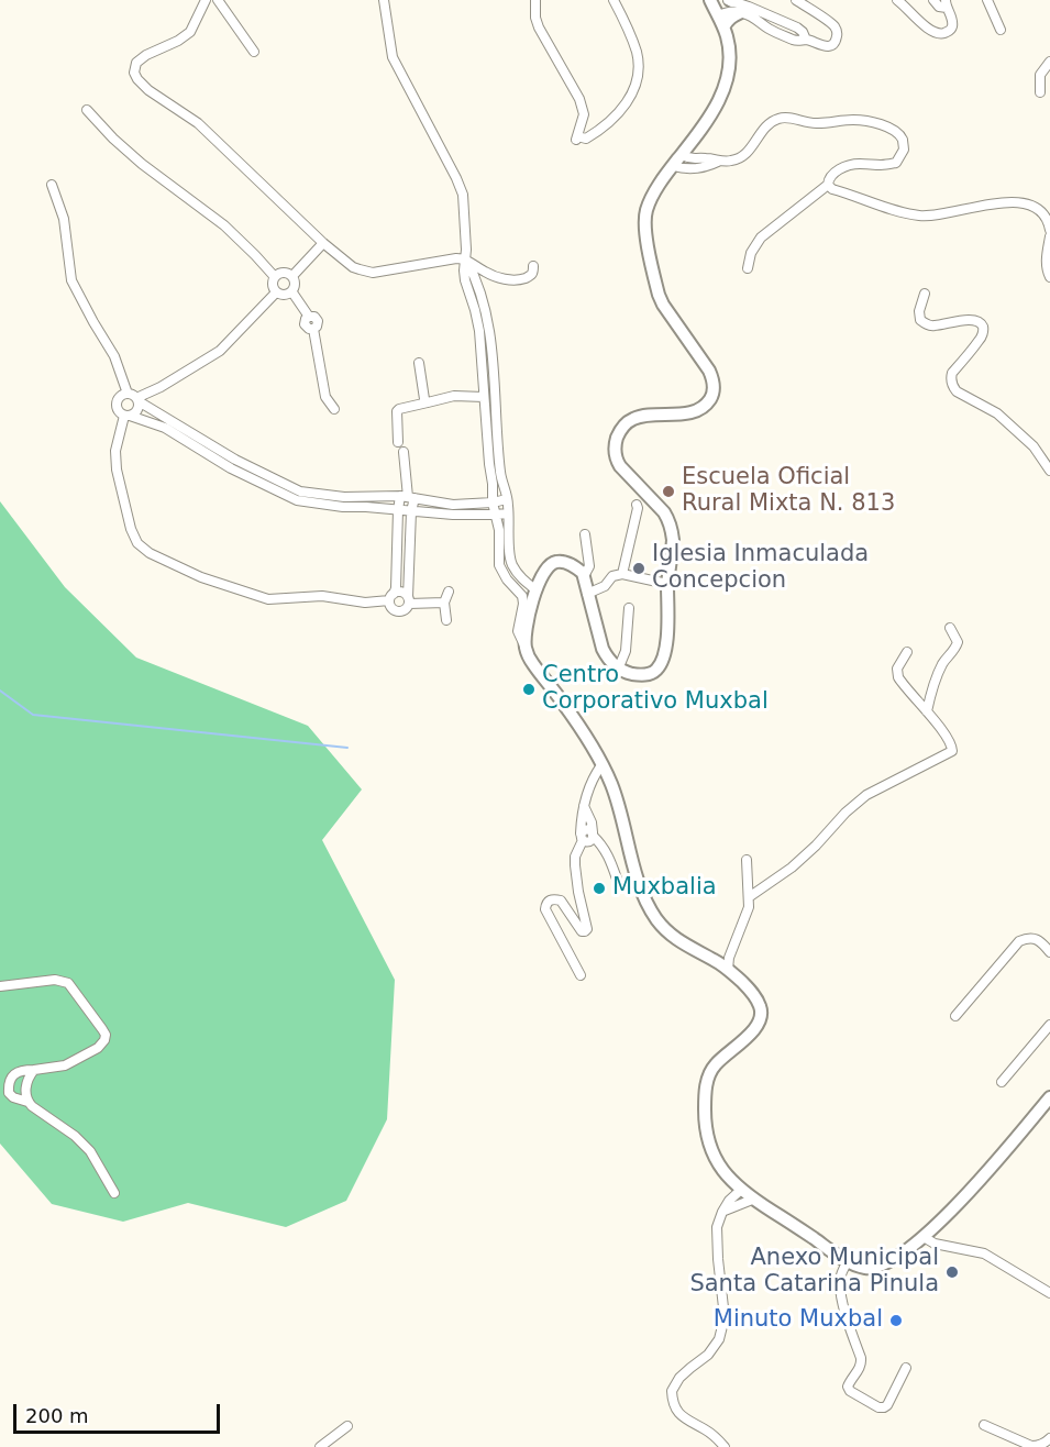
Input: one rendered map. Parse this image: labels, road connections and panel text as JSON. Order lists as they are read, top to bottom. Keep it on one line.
{"places":["Escuela Oficial Rural Mixta N. 813","Iglesia Inmaculada Concepcion","Centro Corporativo Muxbal","Muxbalia","Anexo Municipal Santa Catarina Pinula","Minuto Muxbal"],"scale_bar":"200 m"}
